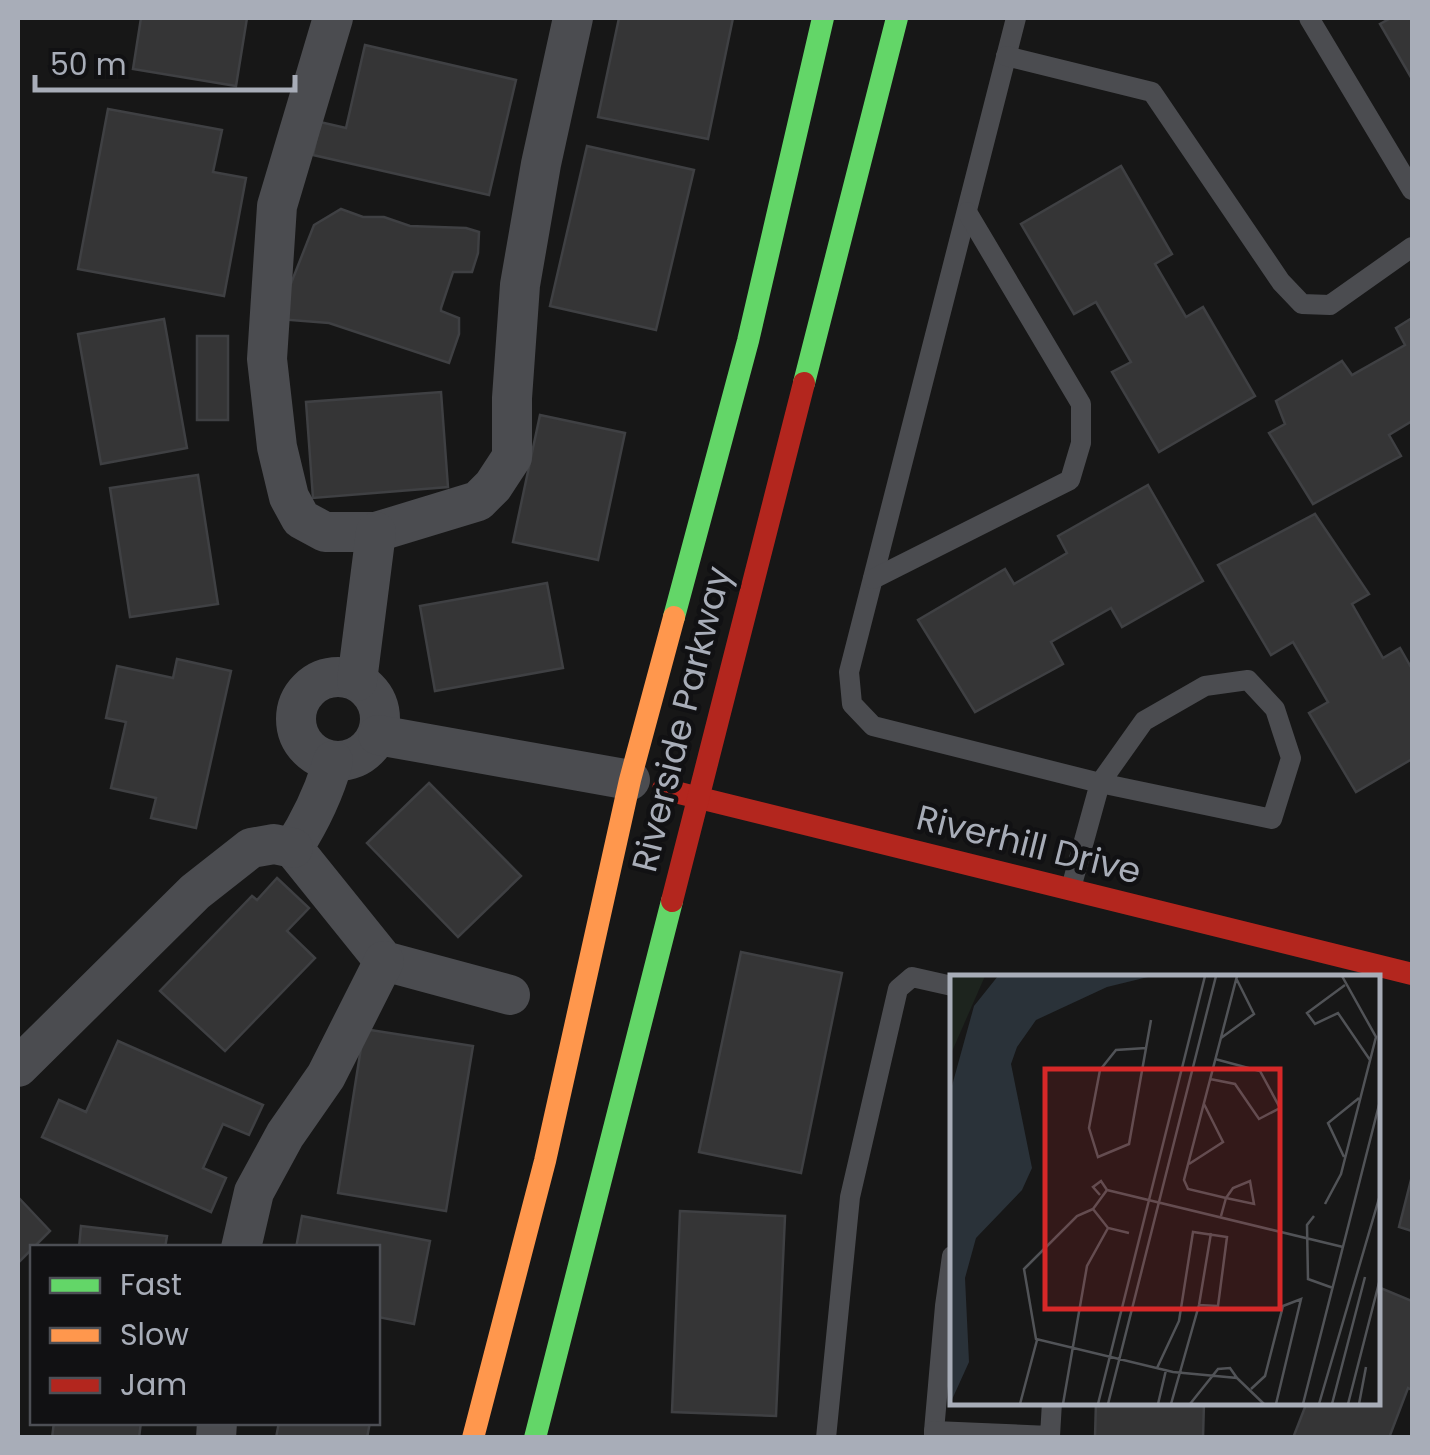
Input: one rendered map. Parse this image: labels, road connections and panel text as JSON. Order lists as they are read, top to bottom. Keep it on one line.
{"streets":{"street":["Riverside Parkway","Riverhill Drive"]},"crossings":[["Riverside Parkway","Riverhill Drive"]],"legend":["Fast","Slow","Jam"],"scale_bar":"50 m"}
